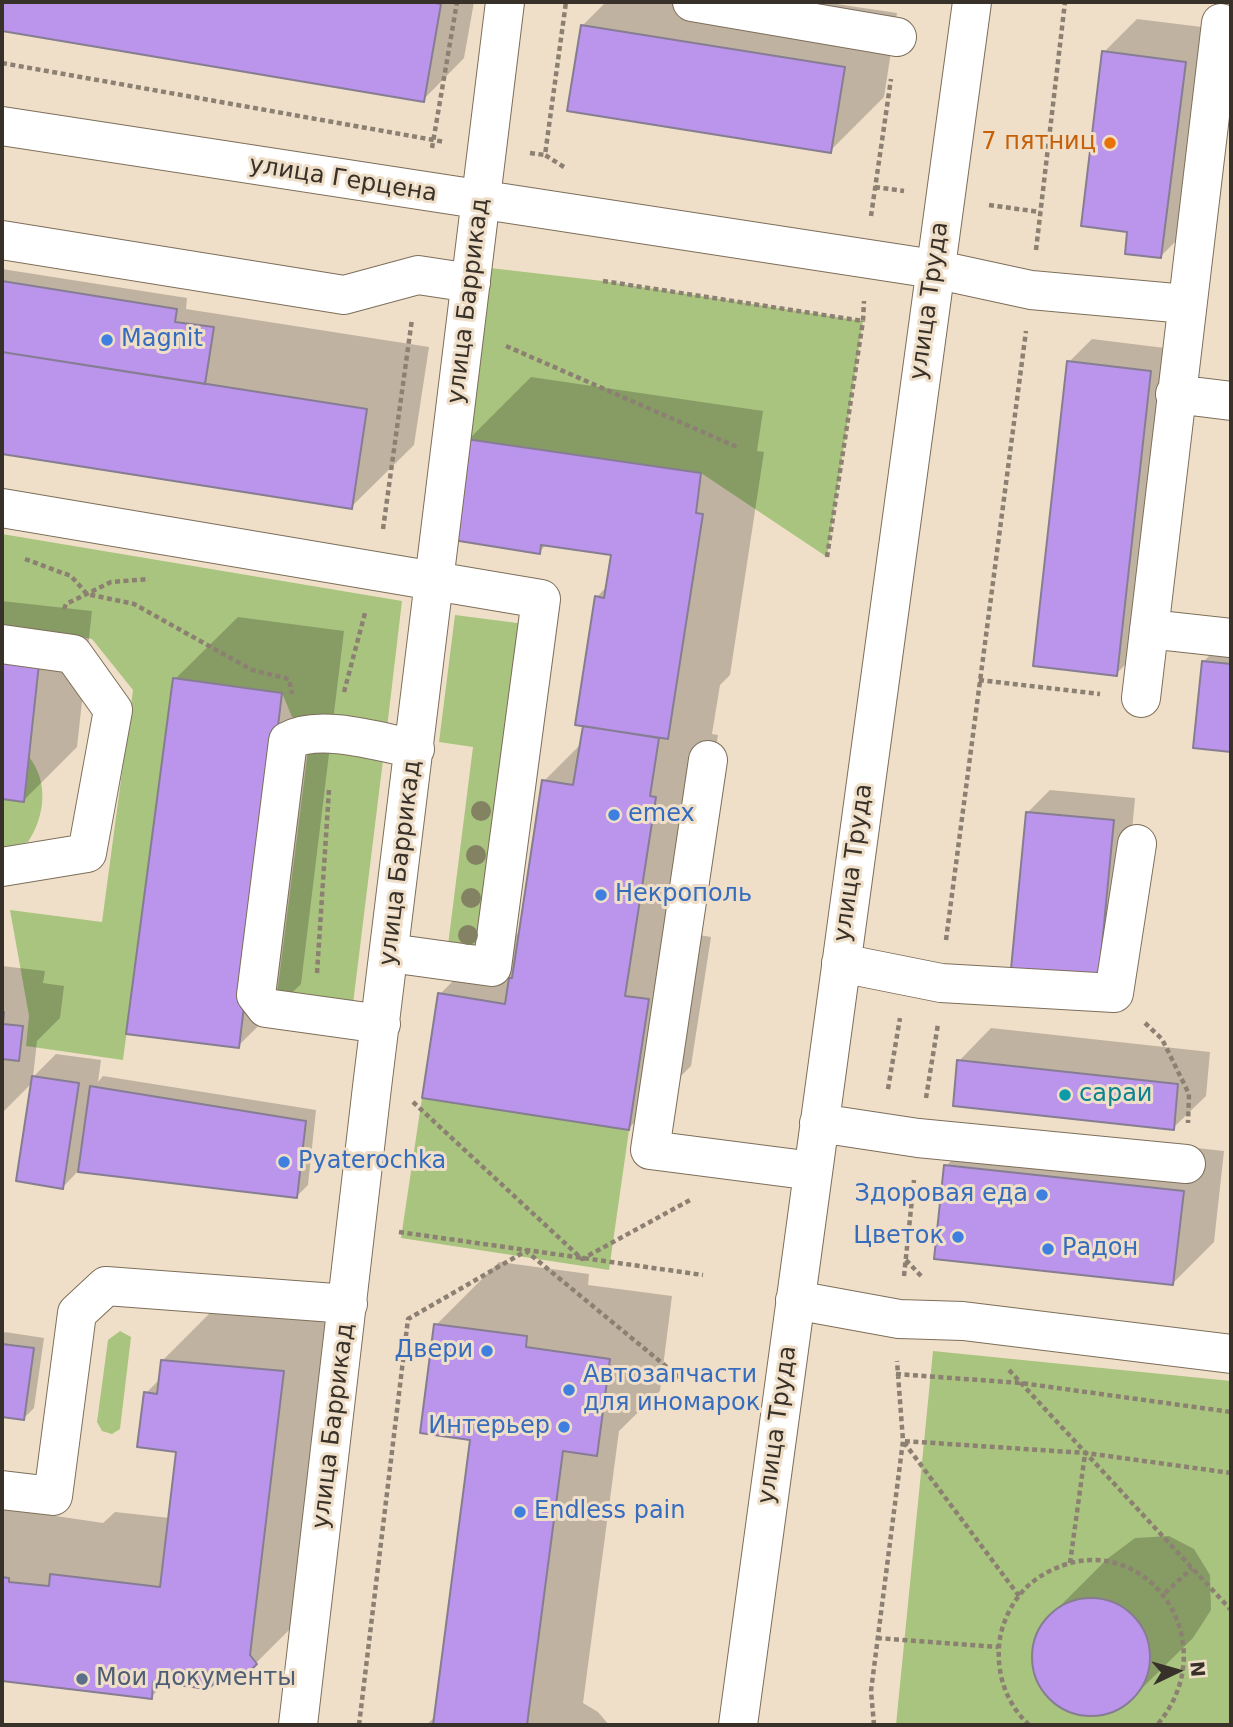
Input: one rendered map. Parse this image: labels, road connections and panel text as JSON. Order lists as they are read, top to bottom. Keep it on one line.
{"streets":{"street":["улица Герцена","улица Баррикад","улица Труда"]},"crossings":[["улица Герцена","улица Баррикад"],["улица Герцена","улица Труда"]],"places":["7 пятниц","Magnit","emex","Некрополь","сараи","Pyaterochka","Здоровая еда","Цветок","Радон","Двери","Автозапчасти для иномарок","Интерьер","Endless pain","Мои документы"],"north":"right"}
